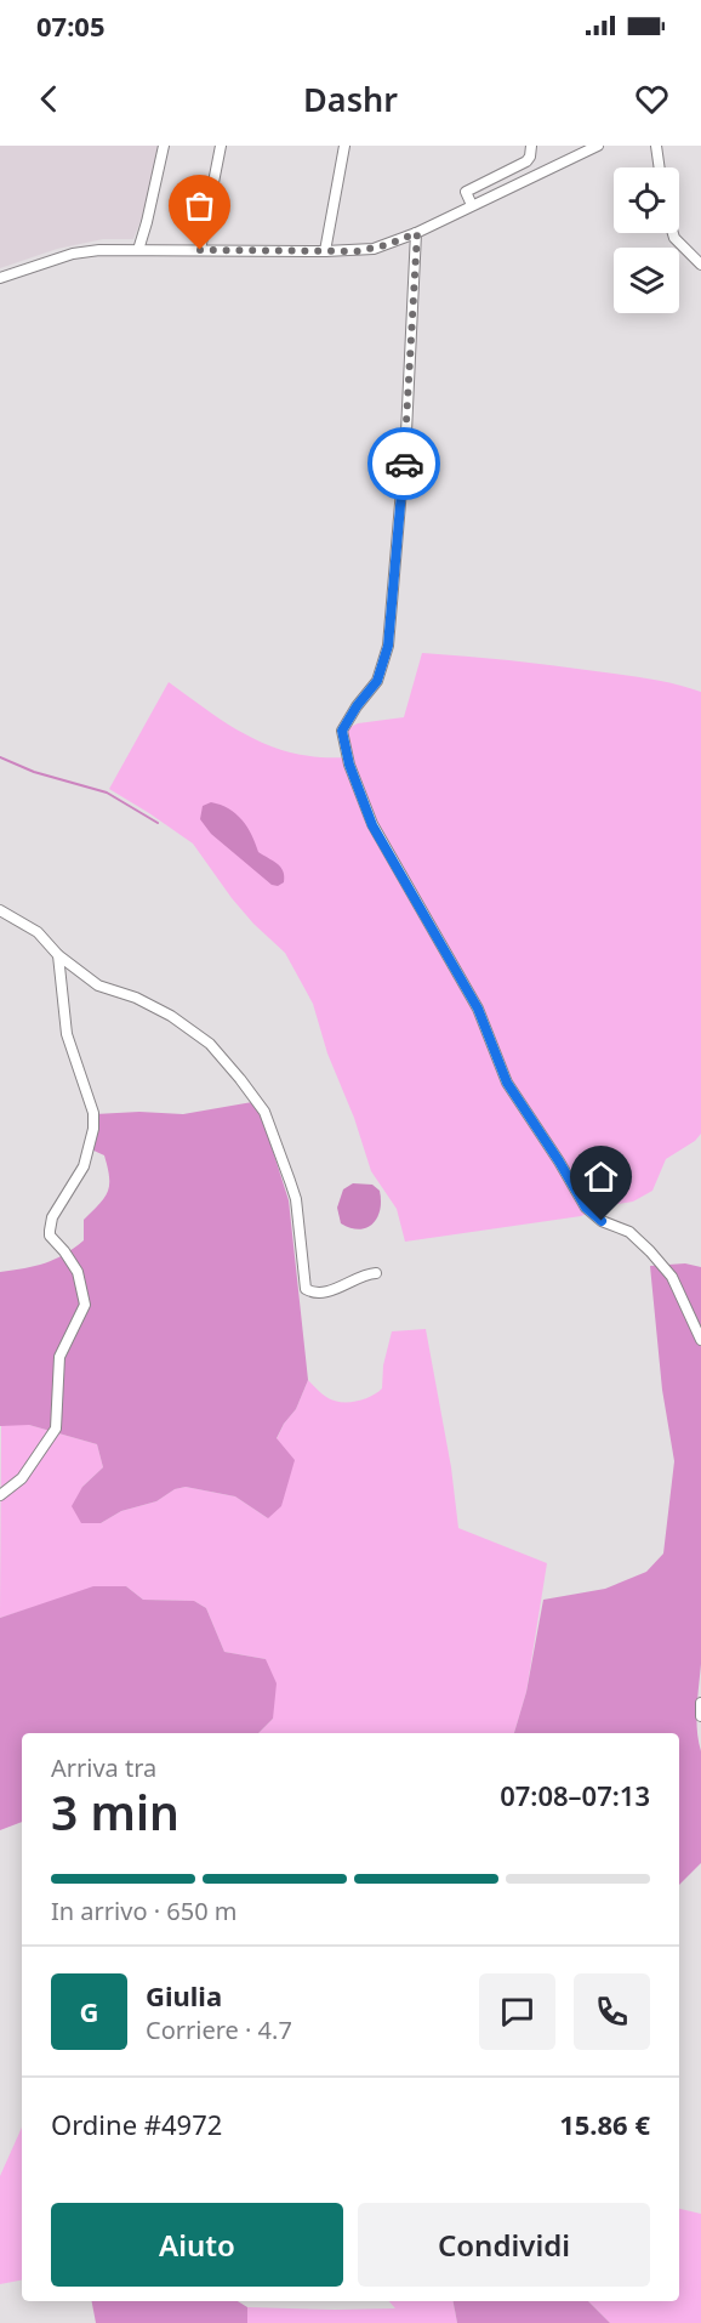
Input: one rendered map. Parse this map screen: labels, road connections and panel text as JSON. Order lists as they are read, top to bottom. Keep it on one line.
{"page":{"status":"07:05","header":"Dashr","heading":["3 min","Arriva tra","07:08–07:13"],"panel":["Giulia","Corriere · 4.7","Ordine #4972","15.86 €"],"bar":"In arrivo · 650 m","round":"G","buttons":["Aiuto","Condividi"]}}
